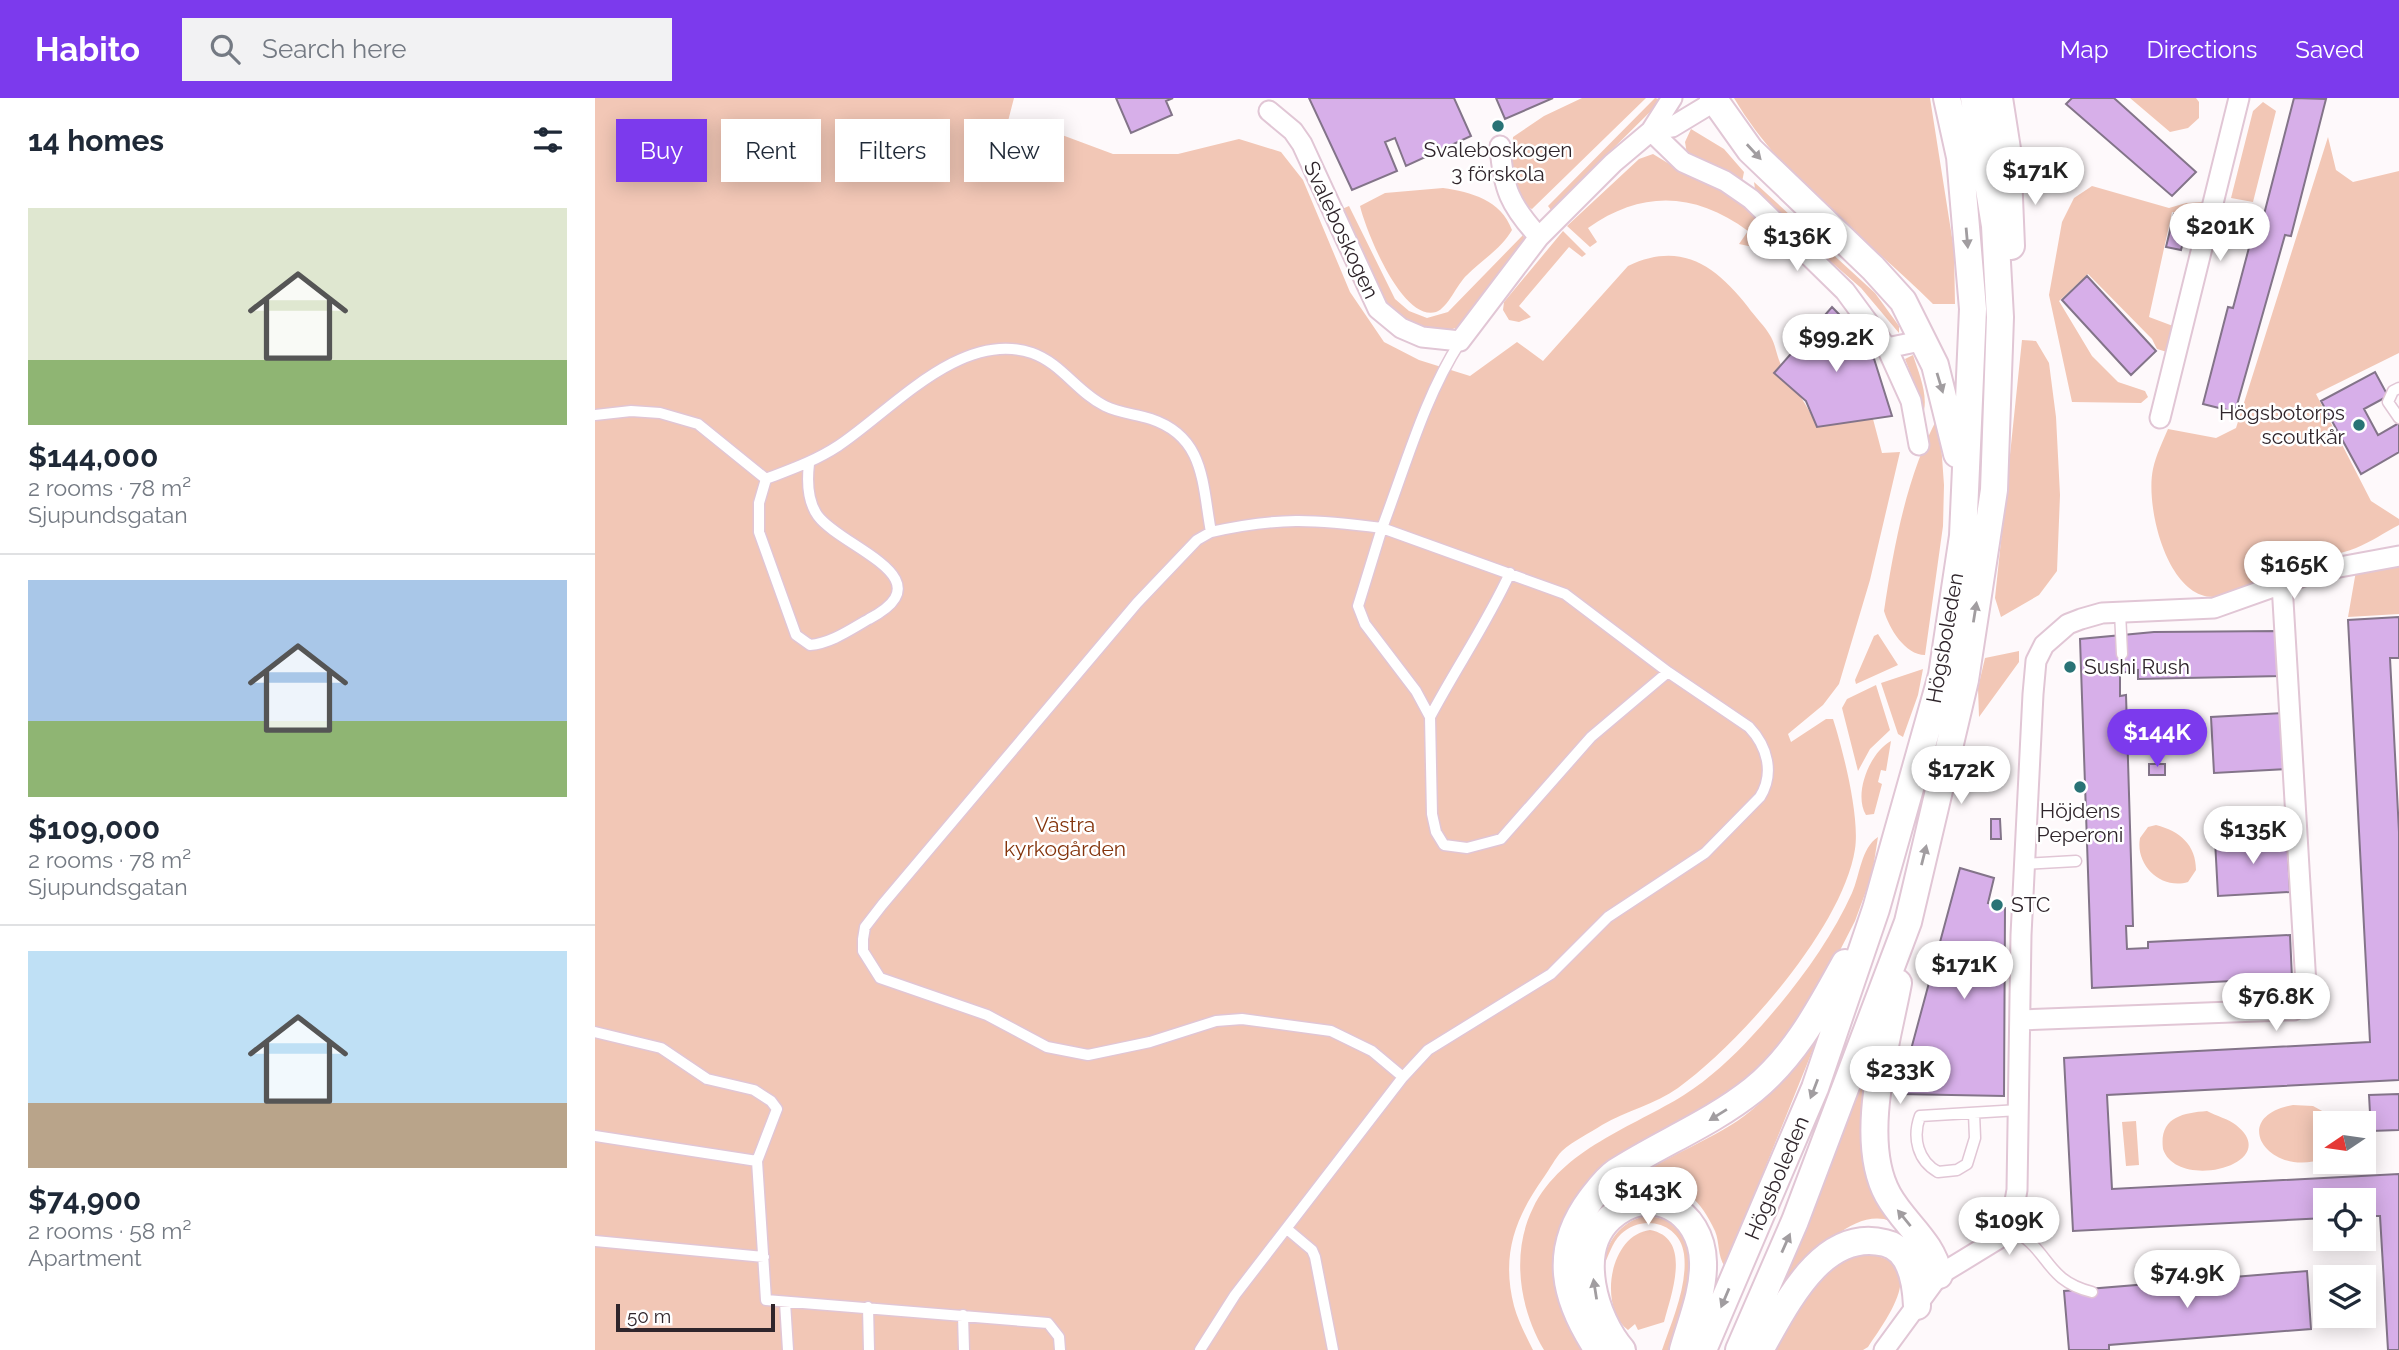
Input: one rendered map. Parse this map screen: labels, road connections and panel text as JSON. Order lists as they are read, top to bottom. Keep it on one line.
{"streets":{"main road":["Högsboleden"],"street":["Svaleboskogen"]},"parks":["Västra kyrkogården"],"places":["Svaleboskogen 3 förskola","Högsbotorps scoutkår","Sushi Rush","Höjdens Peperoni","STC"],"scale_bar":"50 m","north":"left","page":{"header":"Habito","search":"Search here","nav":["Map","Directions","Saved"],"heading":"14 homes","chip":["Buy","Rent","Filters","New"],"price":["$171K","$201K","$136K","$99.2K","$165K","$144K","$172K","$135K","$171K","$76.8K","$233K","$143K","$109K","$74.9K"],"list":[{"name":"$144,000","note":"2 rooms · 78 m² · Sjupundsgatan"},{"name":"$109,000","note":"2 rooms · 78 m² · Sjupundsgatan"},{"name":"$74,900","note":"2 rooms · 58 m² · Apartment"}],"scale":"50 m"}}
